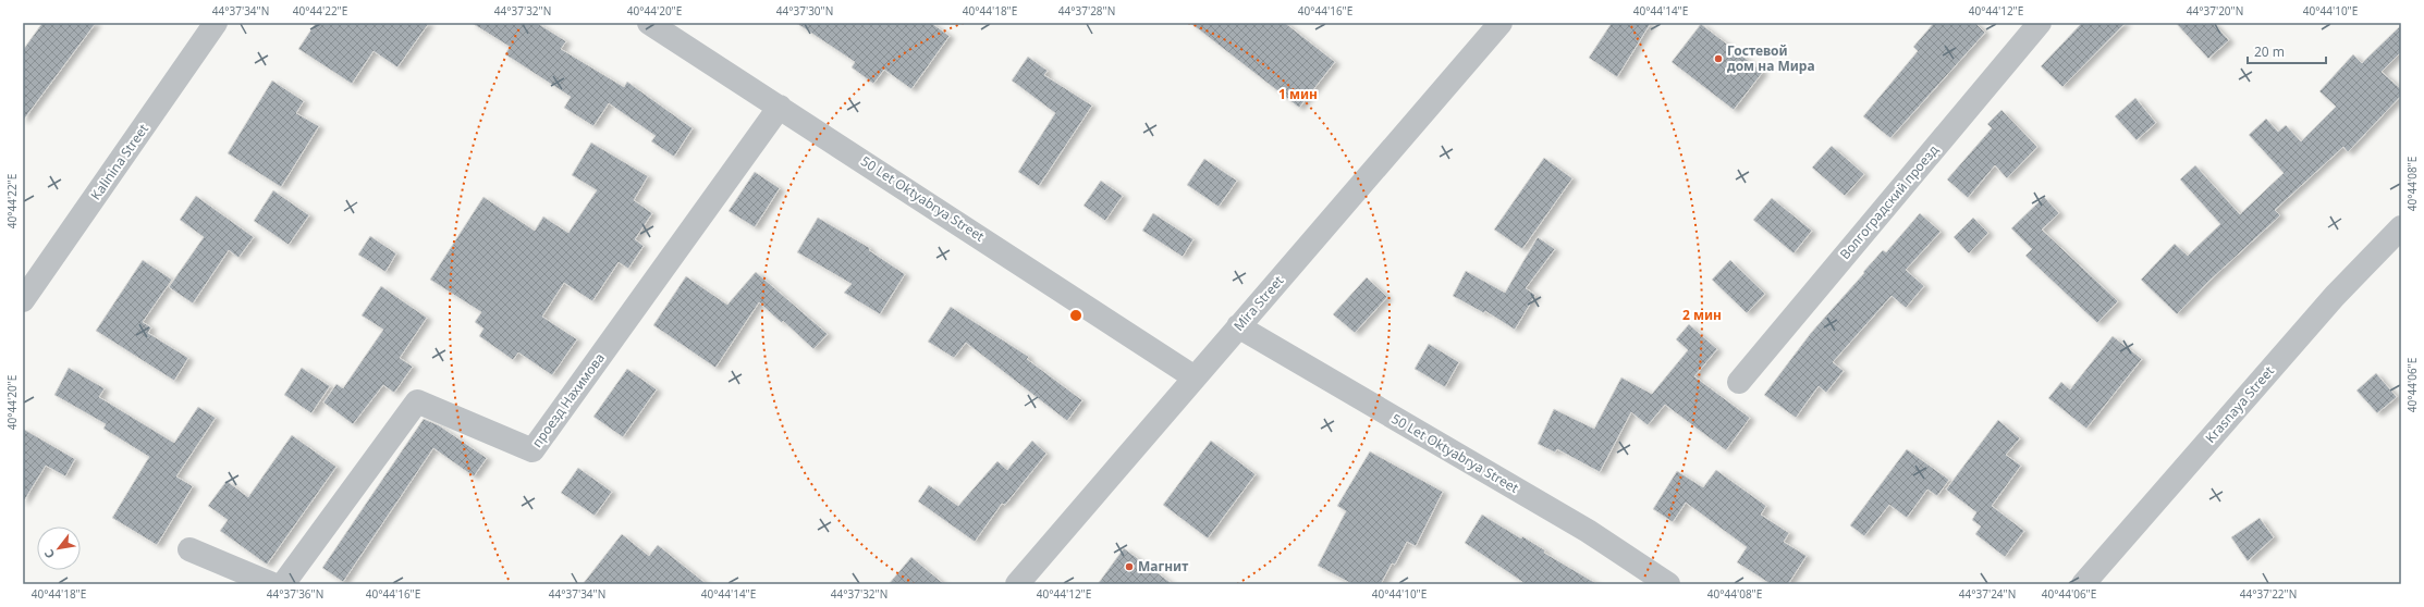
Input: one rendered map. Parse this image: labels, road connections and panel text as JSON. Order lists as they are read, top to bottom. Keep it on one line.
{"streets":{"street":["Kalinina Street","50 Let Oktyabrya Street","Волгоградский проезд","Mira Street","проезд Нахимова","Krasnaya Street"]},"crossings":[["50 Let Oktyabrya Street","Mira Street"],["50 Let Oktyabrya Street","проезд Нахимова"]],"places":["Гостевой дом на Мира","Магнит"],"scale_bar":"20 m","north":"bottom left","coordinates":["44°37'34\"N","40°44'22\"E","44°37'32\"N","40°44'20\"E","44°37'30\"N","40°44'18\"E","44°37'28\"N","40°44'16\"E","40°44'14\"E","40°44'12\"E","44°37'20\"N","40°44'10\"E","40°44'08\"E","40°44'06\"E","44°37'36\"N","44°37'24\"N","44°37'22\"N"],"rings":["1 мин","2 мин"]}
